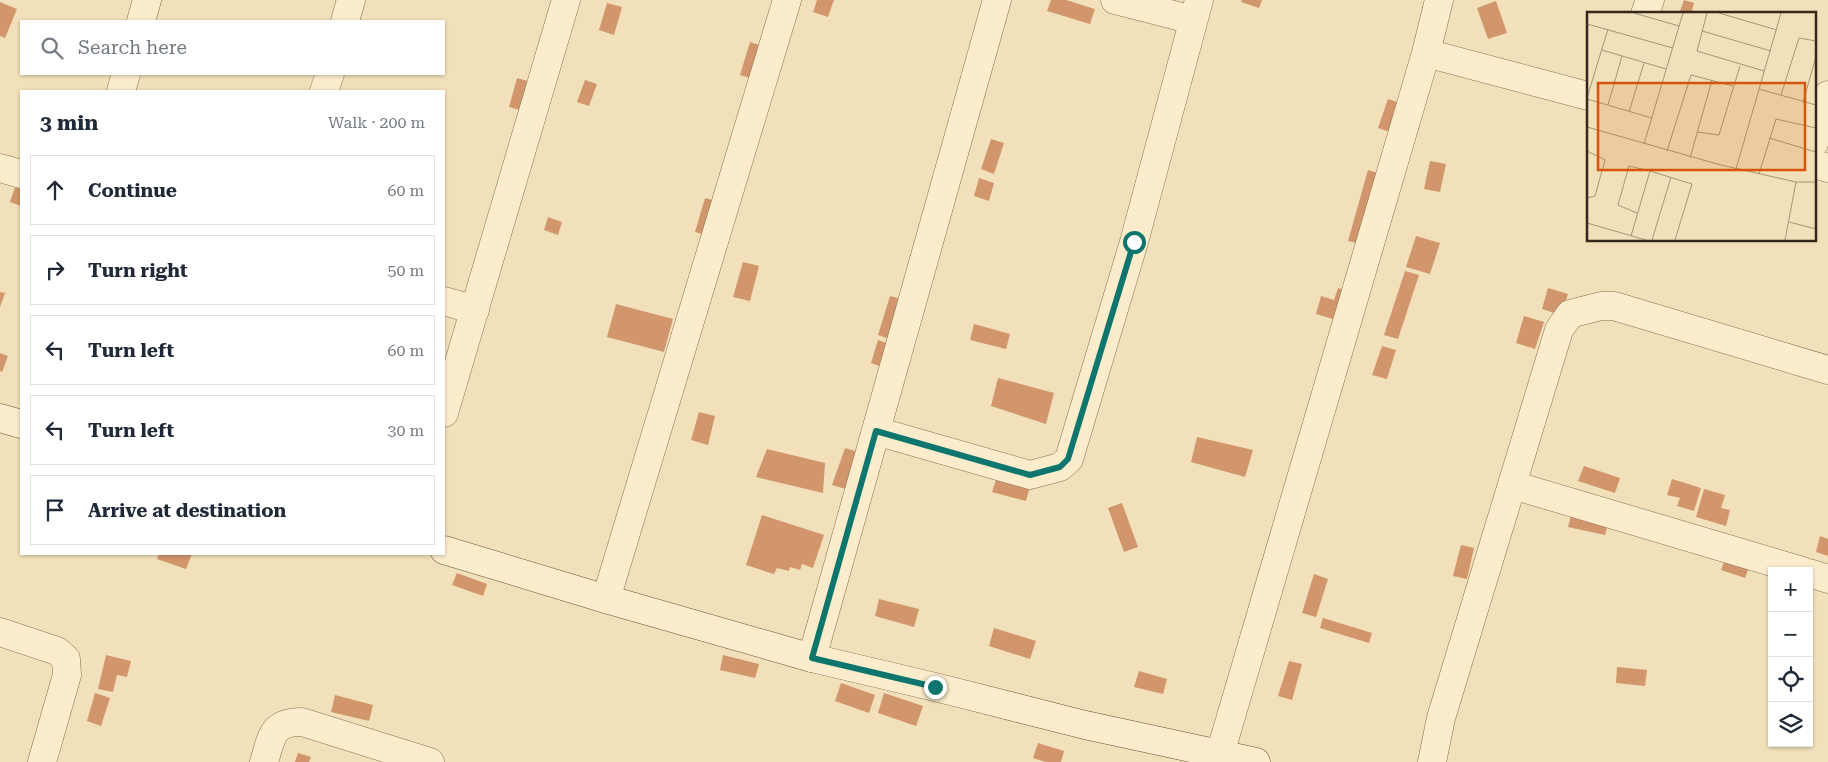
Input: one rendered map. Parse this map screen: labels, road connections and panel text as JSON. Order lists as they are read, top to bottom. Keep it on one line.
{"page":{"search":"Search here","heading":["3 min","Walk · 200 m"],"list":[["Continue","60 m"],["Turn right","50 m"],["Turn left","60 m"],["Turn left","30 m"],"Arrive at destination"],"map_buttons":["+","−"]}}
